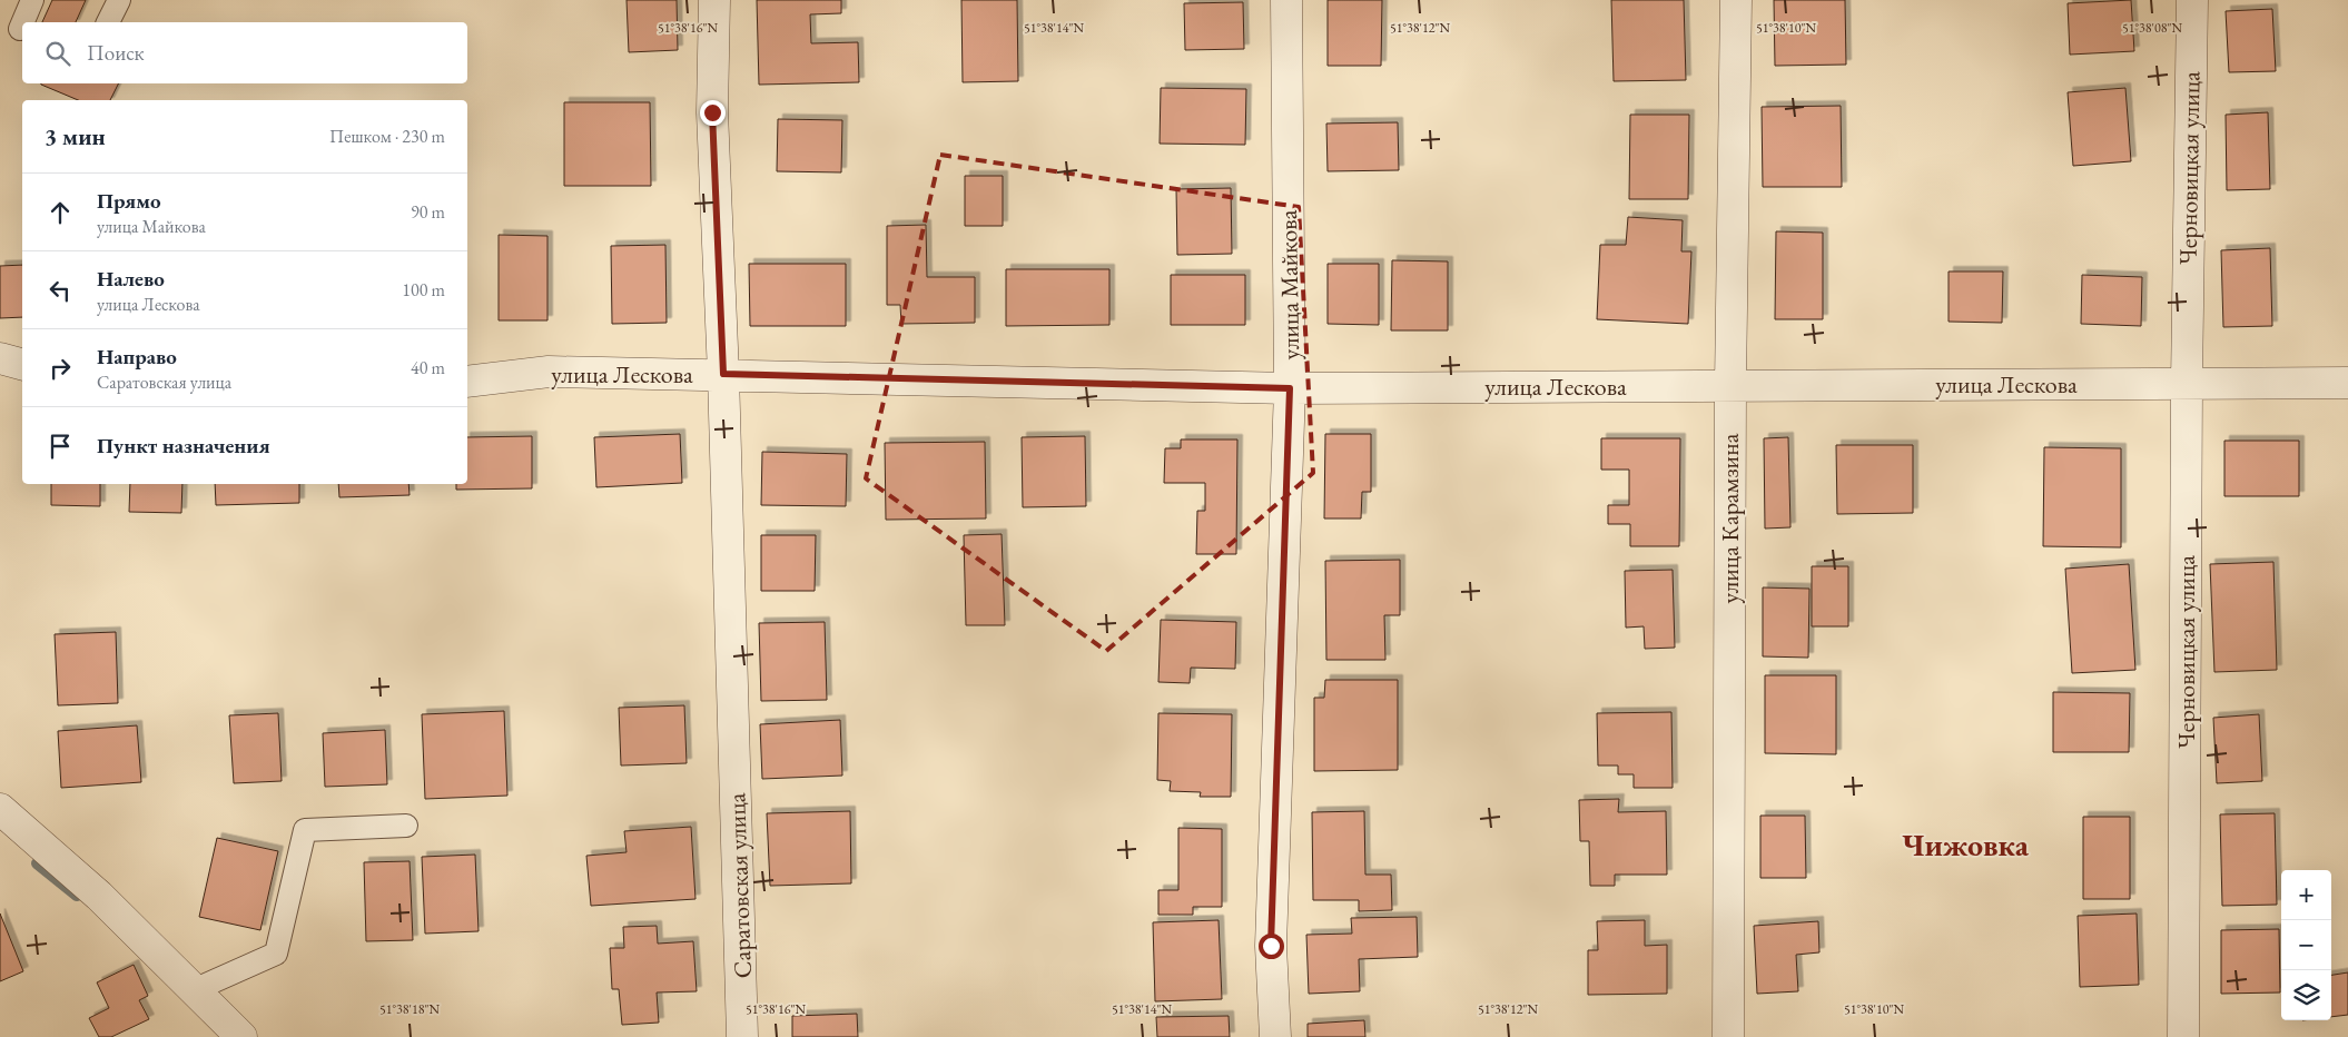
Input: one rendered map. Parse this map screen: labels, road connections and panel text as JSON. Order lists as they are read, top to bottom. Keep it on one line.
{"streets":{"street":["Черновицкая улица","улица Майкова","улица Лескова","улица Карамзина","Саратовская улица"]},"crossings":[["Черновицкая улица","улица Лескова"],["улица Майкова","улица Лескова"],["улица Лескова","улица Карамзина"],["улица Лескова","Саратовская улица"]],"districts":["Чижовка"],"page":{"search":"Поиск","heading":["3 мин","Пешком · 230 m"],"list":[["Прямо","улица Майкова","90 m"],["Налево","улица Лескова","100 m"],["Направо","Саратовская улица","40 m"],"Пункт назначения"],"map_buttons":["+","−"]},"coordinates":["51°38'16\"N","51°38'14\"N","51°38'12\"N","51°38'10\"N","51°38'08\"N","51°38'18\"N"]}
